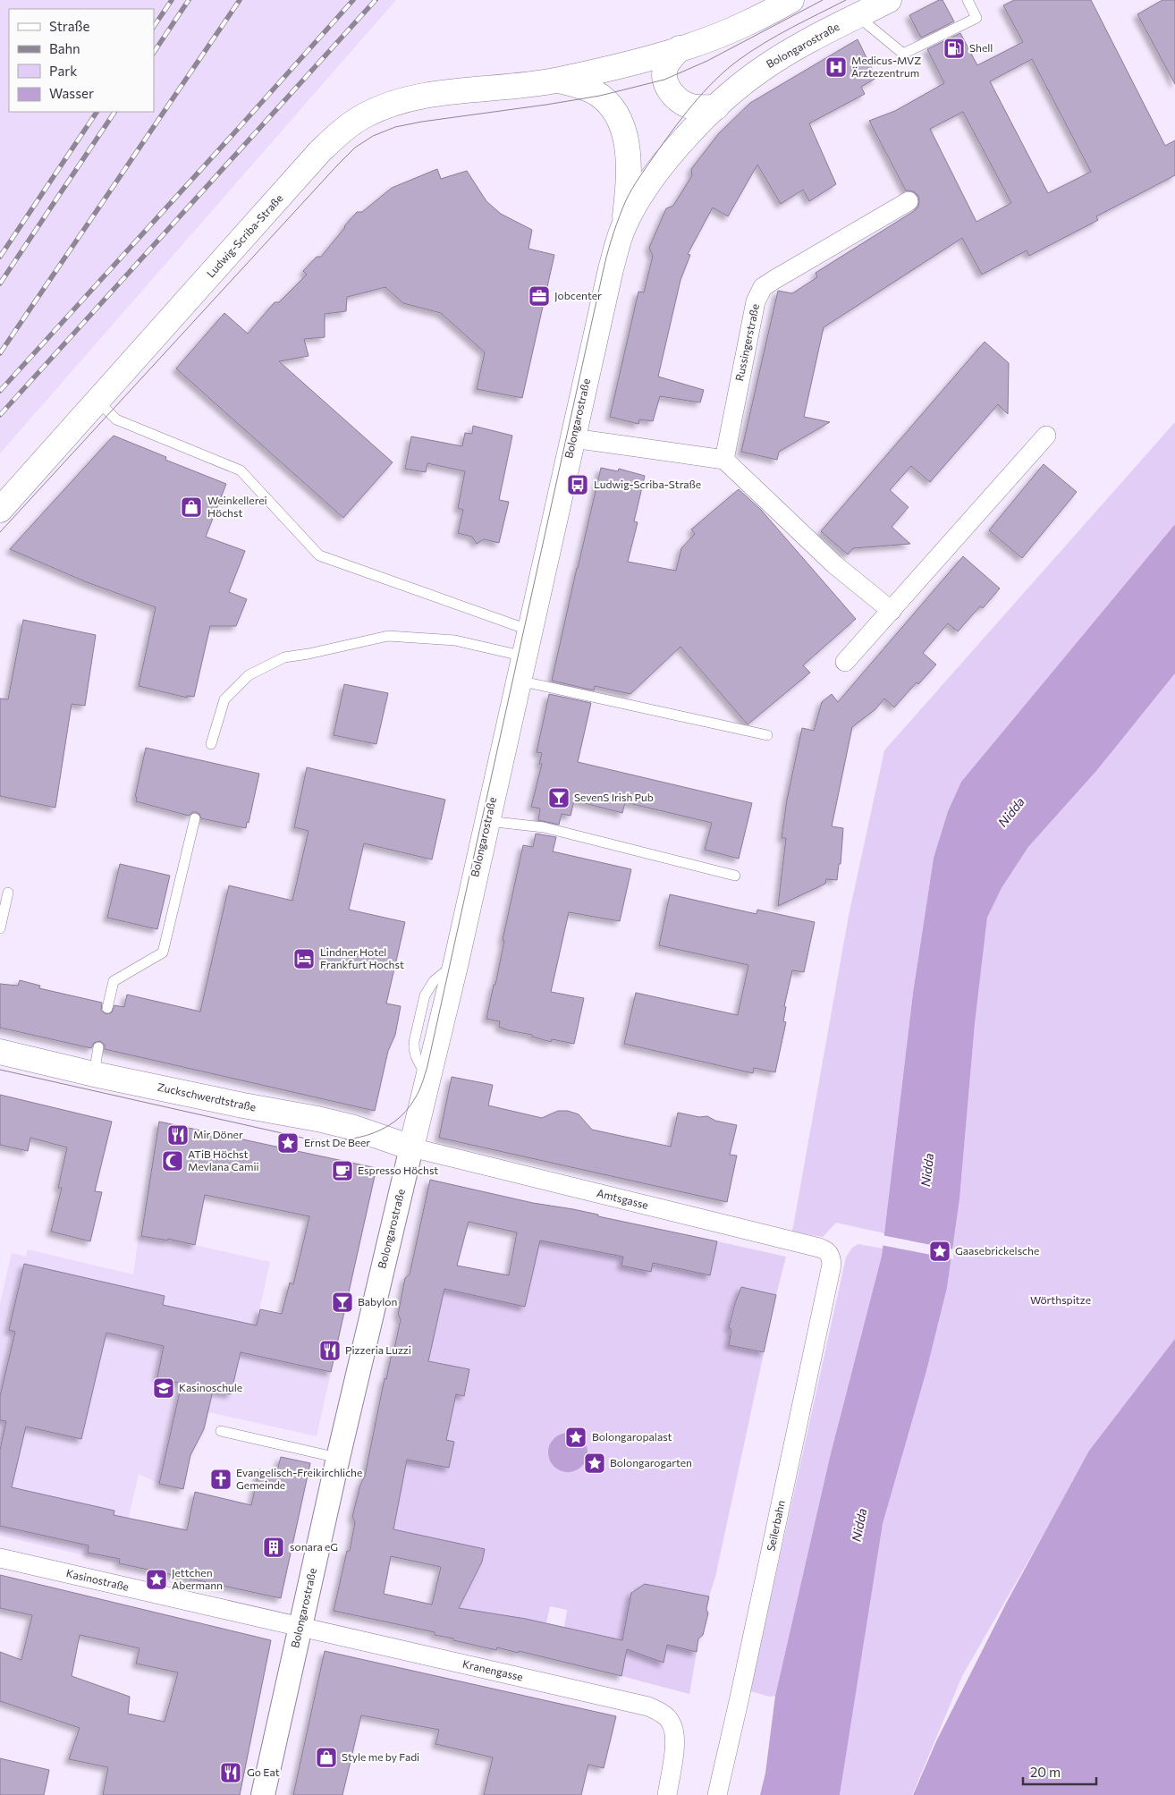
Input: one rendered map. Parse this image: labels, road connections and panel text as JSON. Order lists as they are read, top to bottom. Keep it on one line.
{"streets":{"main road":["Bolongarostraße","Ludwig-Scriba-Straße","Zuckschwerdtstraße"],"street":["Russingerstraße","Amtsgasse","Seilerbahn","Kasinostraße","Kranengasse"]},"crossings":[["Bolongarostraße","Zuckschwerdtstraße"],["Bolongarostraße","Amtsgasse"],["Bolongarostraße","Kasinostraße"],["Bolongarostraße","Kranengasse"],["Zuckschwerdtstraße","Amtsgasse"],["Amtsgasse","Seilerbahn"],["Kasinostraße","Kranengasse"]],"water":["Nidda"],"parks":["Wörthspitze"],"places":{"fuel station":["Shell"],"hospital":["Medicus-MVZ Ärztezentrum"],"office":["Jobcenter"],"bus stop":["Ludwig-Scriba-Straße"],"shop":["Weinkellerei Höchst","Style me by Fadi"],"bar":["SevenS Irish Pub","Babylon"],"hotel":["Lindner Hotel Frankfurt Hochst"],"restaurant":["Mir Döner","Pizzeria Luzzi","Go Eat"],"place":["Ernst De Beer","Gaasebrickelsche","Bolongaropalast","Bolongarogarten","Jettchen Abermann"],"mosque":["ATiB Höchst Mevlana Camii"],"cafe":["Espresso Höchst"],"school or university":["Kasinoschule"],"church":["Evangelisch-Freikirchliche Gemeinde"],"building":["sonara eG"]},"legend":["Straße","Bahn","Park","Wasser"],"scale_bar":"20 m"}
